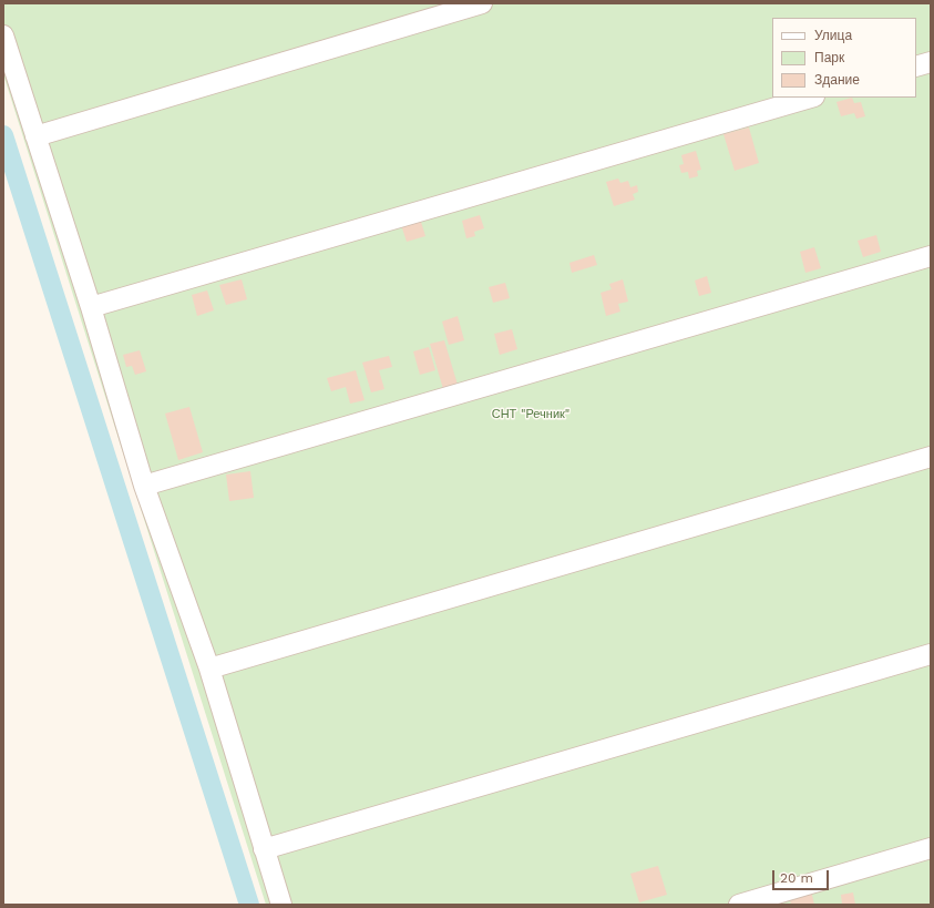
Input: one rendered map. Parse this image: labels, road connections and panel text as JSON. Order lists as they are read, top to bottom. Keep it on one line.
{"parks":["СНТ \"Речник\""],"legend":["Улица","Парк","Здание"],"scale_bar":"20 m"}
